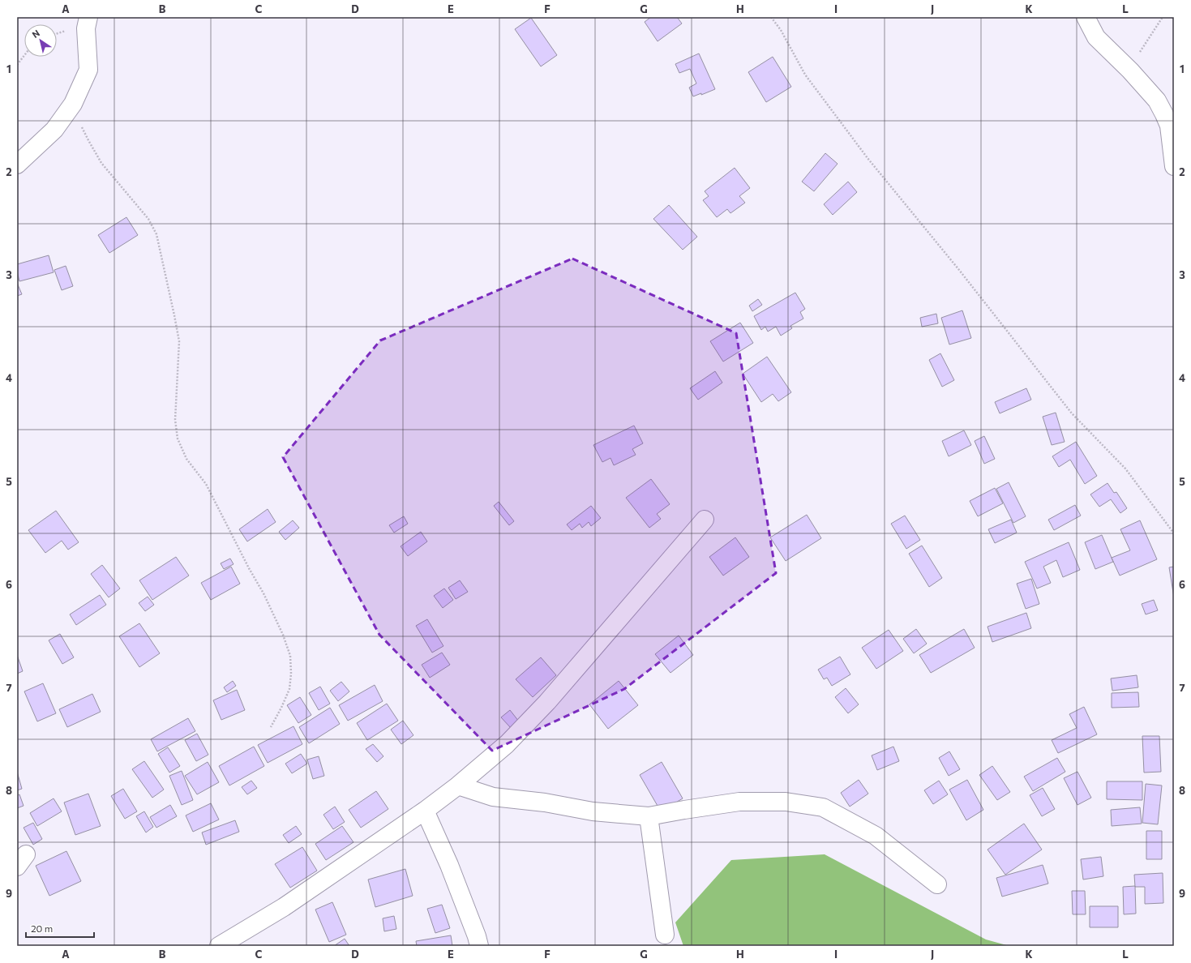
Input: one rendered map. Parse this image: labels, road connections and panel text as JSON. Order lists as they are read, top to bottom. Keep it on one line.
{"scale_bar":"20 m","north":"top left","grid":{"columns":["A","B","C","D","E","F","G","H","I","J","K","L"],"rows":["1","2","3","4","5","6","7","8","9"]}}
